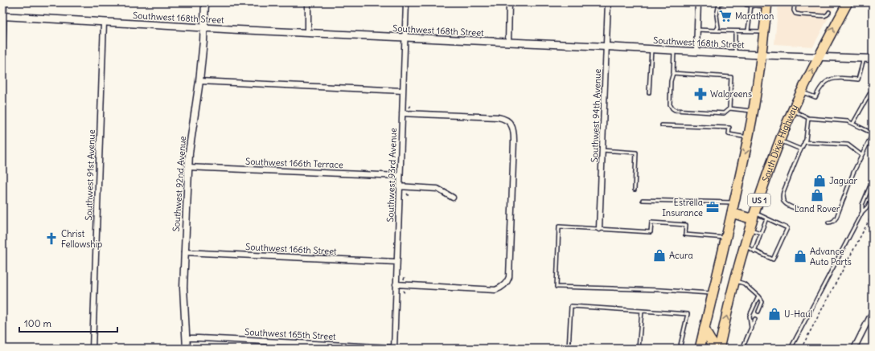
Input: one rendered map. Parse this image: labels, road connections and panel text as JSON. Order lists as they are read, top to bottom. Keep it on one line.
{"streets":{"highway":["South Dixie Highway","US 1"],"street":["Southwest 168th Street","Southwest 94th Avenue","Southwest 166th Terrace","Southwest 91st Avenue","Southwest 93rd Avenue","Southwest 92nd Avenue","Southwest 166th Street","Southwest 165th Street"]},"crossings":[["Southwest 168th Street","Southwest 94th Avenue"],["Southwest 168th Street","South Dixie Highway"],["Southwest 168th Street","Southwest 91st Avenue"],["Southwest 168th Street","Southwest 93rd Avenue"],["Southwest 168th Street","Southwest 92nd Avenue"],["Southwest 168th Street","US 1"],["Southwest 166th Terrace","Southwest 93rd Avenue"],["Southwest 166th Terrace","Southwest 92nd Avenue"],["Southwest 93rd Avenue","Southwest 166th Street"],["Southwest 93rd Avenue","Southwest 165th Street"],["Southwest 92nd Avenue","Southwest 166th Street"],["Southwest 92nd Avenue","Southwest 165th Street"]],"places":{"supermarket":["Marathon"],"pharmacy":["Walgreens"],"shop":["Jaguar","Land Rover","Acura","Advance Auto Parts","U-Haul"],"office":["Estrella Insurance"],"church":["Christ Fellowship"]},"scale_bar":"100 m"}
